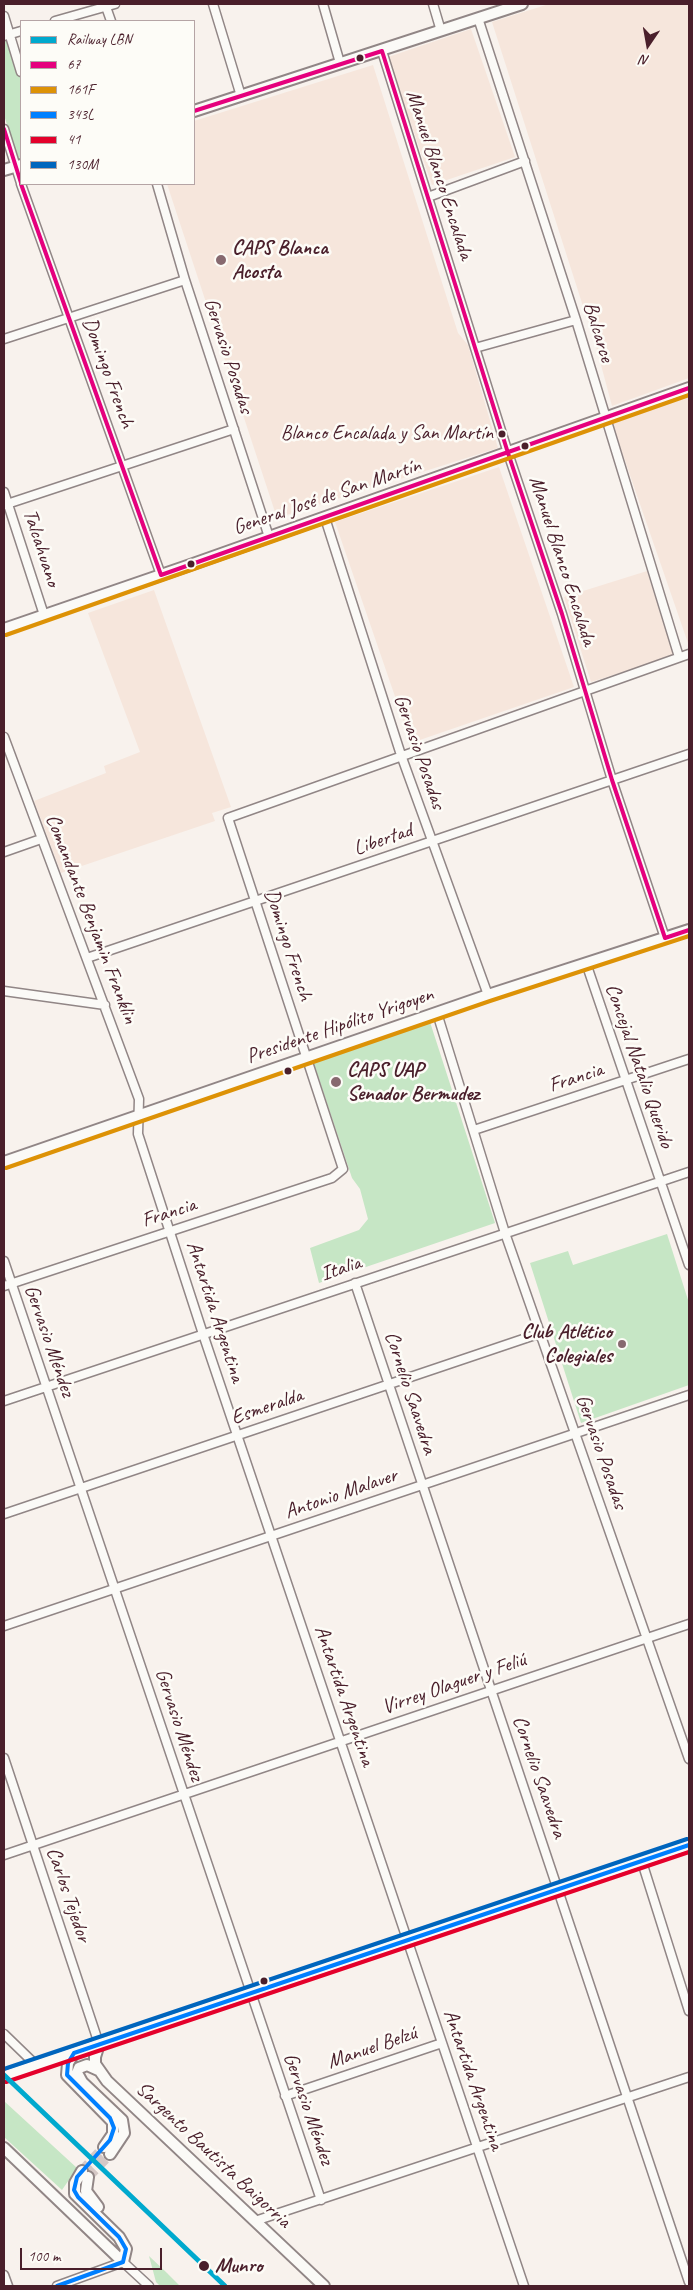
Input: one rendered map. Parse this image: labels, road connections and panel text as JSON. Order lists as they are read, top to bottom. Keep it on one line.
{"streets":{"street":["Manuel Blanco Encalada","Balcarce","Gervasio Posadas","Domingo French","General José de San Martín","Talcahuano","Libertad","Comandante Benjamin Franklin","Presidente Hipólito Yrigoyen","Concejal Natalio Querido","Francia","Italia","Antartida Argentina","Gervasio Méndez","Cornelio Saavedra","Esmeralda","Antonio Malaver","Virrey Olaguer y Feliú","Carlos Tejedor","Manuel Belzú","Sargento Bautista Baigorria"]},"crossings":[["Manuel Blanco Encalada","General José de San Martín"],["Manuel Blanco Encalada","Libertad"],["Manuel Blanco Encalada","Presidente Hipólito Yrigoyen"],["Balcarce","General José de San Martín"],["Gervasio Posadas","Domingo French"],["Gervasio Posadas","General José de San Martín"],["Gervasio Posadas","Libertad"],["Gervasio Posadas","Presidente Hipólito Yrigoyen"],["Gervasio Posadas","Francia"],["Gervasio Posadas","Italia"],["Gervasio Posadas","Esmeralda"],["Gervasio Posadas","Antonio Malaver"],["Gervasio Posadas","Virrey Olaguer y Feliú"],["Domingo French","General José de San Martín"],["Domingo French","Libertad"],["Domingo French","Presidente Hipólito Yrigoyen"],["Domingo French","Francia"],["General José de San Martín","Talcahuano"],["Libertad","Comandante Benjamin Franklin"],["Comandante Benjamin Franklin","Presidente Hipólito Yrigoyen"],["Comandante Benjamin Franklin","Antartida Argentina"],["Presidente Hipólito Yrigoyen","Concejal Natalio Querido"],["Presidente Hipólito Yrigoyen","Antartida Argentina"],["Concejal Natalio Querido","Francia"],["Concejal Natalio Querido","Italia"],["Francia","Antartida Argentina"],["Francia","Gervasio Méndez"],["Italia","Antartida Argentina"],["Italia","Gervasio Méndez"],["Italia","Cornelio Saavedra"],["Antartida Argentina","Esmeralda"],["Antartida Argentina","Antonio Malaver"],["Antartida Argentina","Virrey Olaguer y Feliú"],["Antartida Argentina","Manuel Belzú"],["Gervasio Méndez","Esmeralda"],["Gervasio Méndez","Antonio Malaver"],["Gervasio Méndez","Virrey Olaguer y Feliú"],["Gervasio Méndez","Manuel Belzú"],["Cornelio Saavedra","Esmeralda"],["Cornelio Saavedra","Antonio Malaver"],["Cornelio Saavedra","Virrey Olaguer y Feliú"],["Virrey Olaguer y Feliú","Carlos Tejedor"]],"places":["CAPS Blanca Acosta","Blanco Encalada y San Martín","CAPS UAP Senador Bermudez","Club Atlético Colegiales","Munro"],"lines":["transit line 67","transit line 161F","transit line 130M","transit line 343L","transit line 41","rail line LBN"],"legend":["Railway LBN","67","161F","343L","41","130M"],"scale_bar":"100 m","north":"bottom"}
